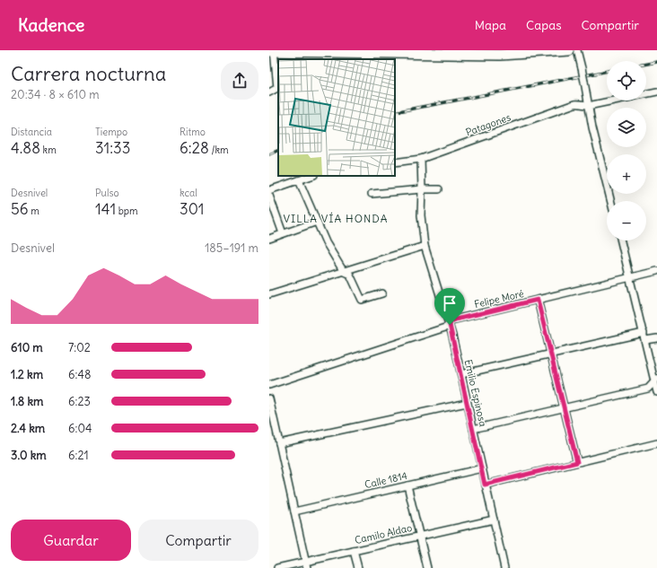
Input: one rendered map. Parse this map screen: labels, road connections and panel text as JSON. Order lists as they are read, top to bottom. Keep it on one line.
{"streets":{"street":["Patagones","Felipe Moré","Emilio Espinosa","Calle 1814","Camilo Aldao"]},"crossings":[["Patagones","Emilio Espinosa"],["Felipe Moré","Emilio Espinosa"],["Emilio Espinosa","Calle 1814"],["Emilio Espinosa","Camilo Aldao"]],"districts":["VILLA VÍA HONDA"],"page":{"header":"Kadence","nav":["Mapa","Capas","Compartir"],"heading":["Carrera nocturna","20:34 · 8 × 610 m"],"map_buttons":["+","−"],"stats":[["Distancia","4.88 km"],["Tiempo","31:33"],["Ritmo","6:28 /km"],["Desnivel","56 m"],["Pulso","141 bpm"],["kcal","301"]],"chart":["Desnivel","185–191 m"],"list":[{"name":"610 m","note":"7:02"},{"name":"1.2 km","note":"6:48"},{"name":"1.8 km","note":"6:23"},{"name":"2.4 km","note":"6:04"},{"name":"3.0 km","note":"6:21"}],"buttons":["Guardar","Compartir"]}}
